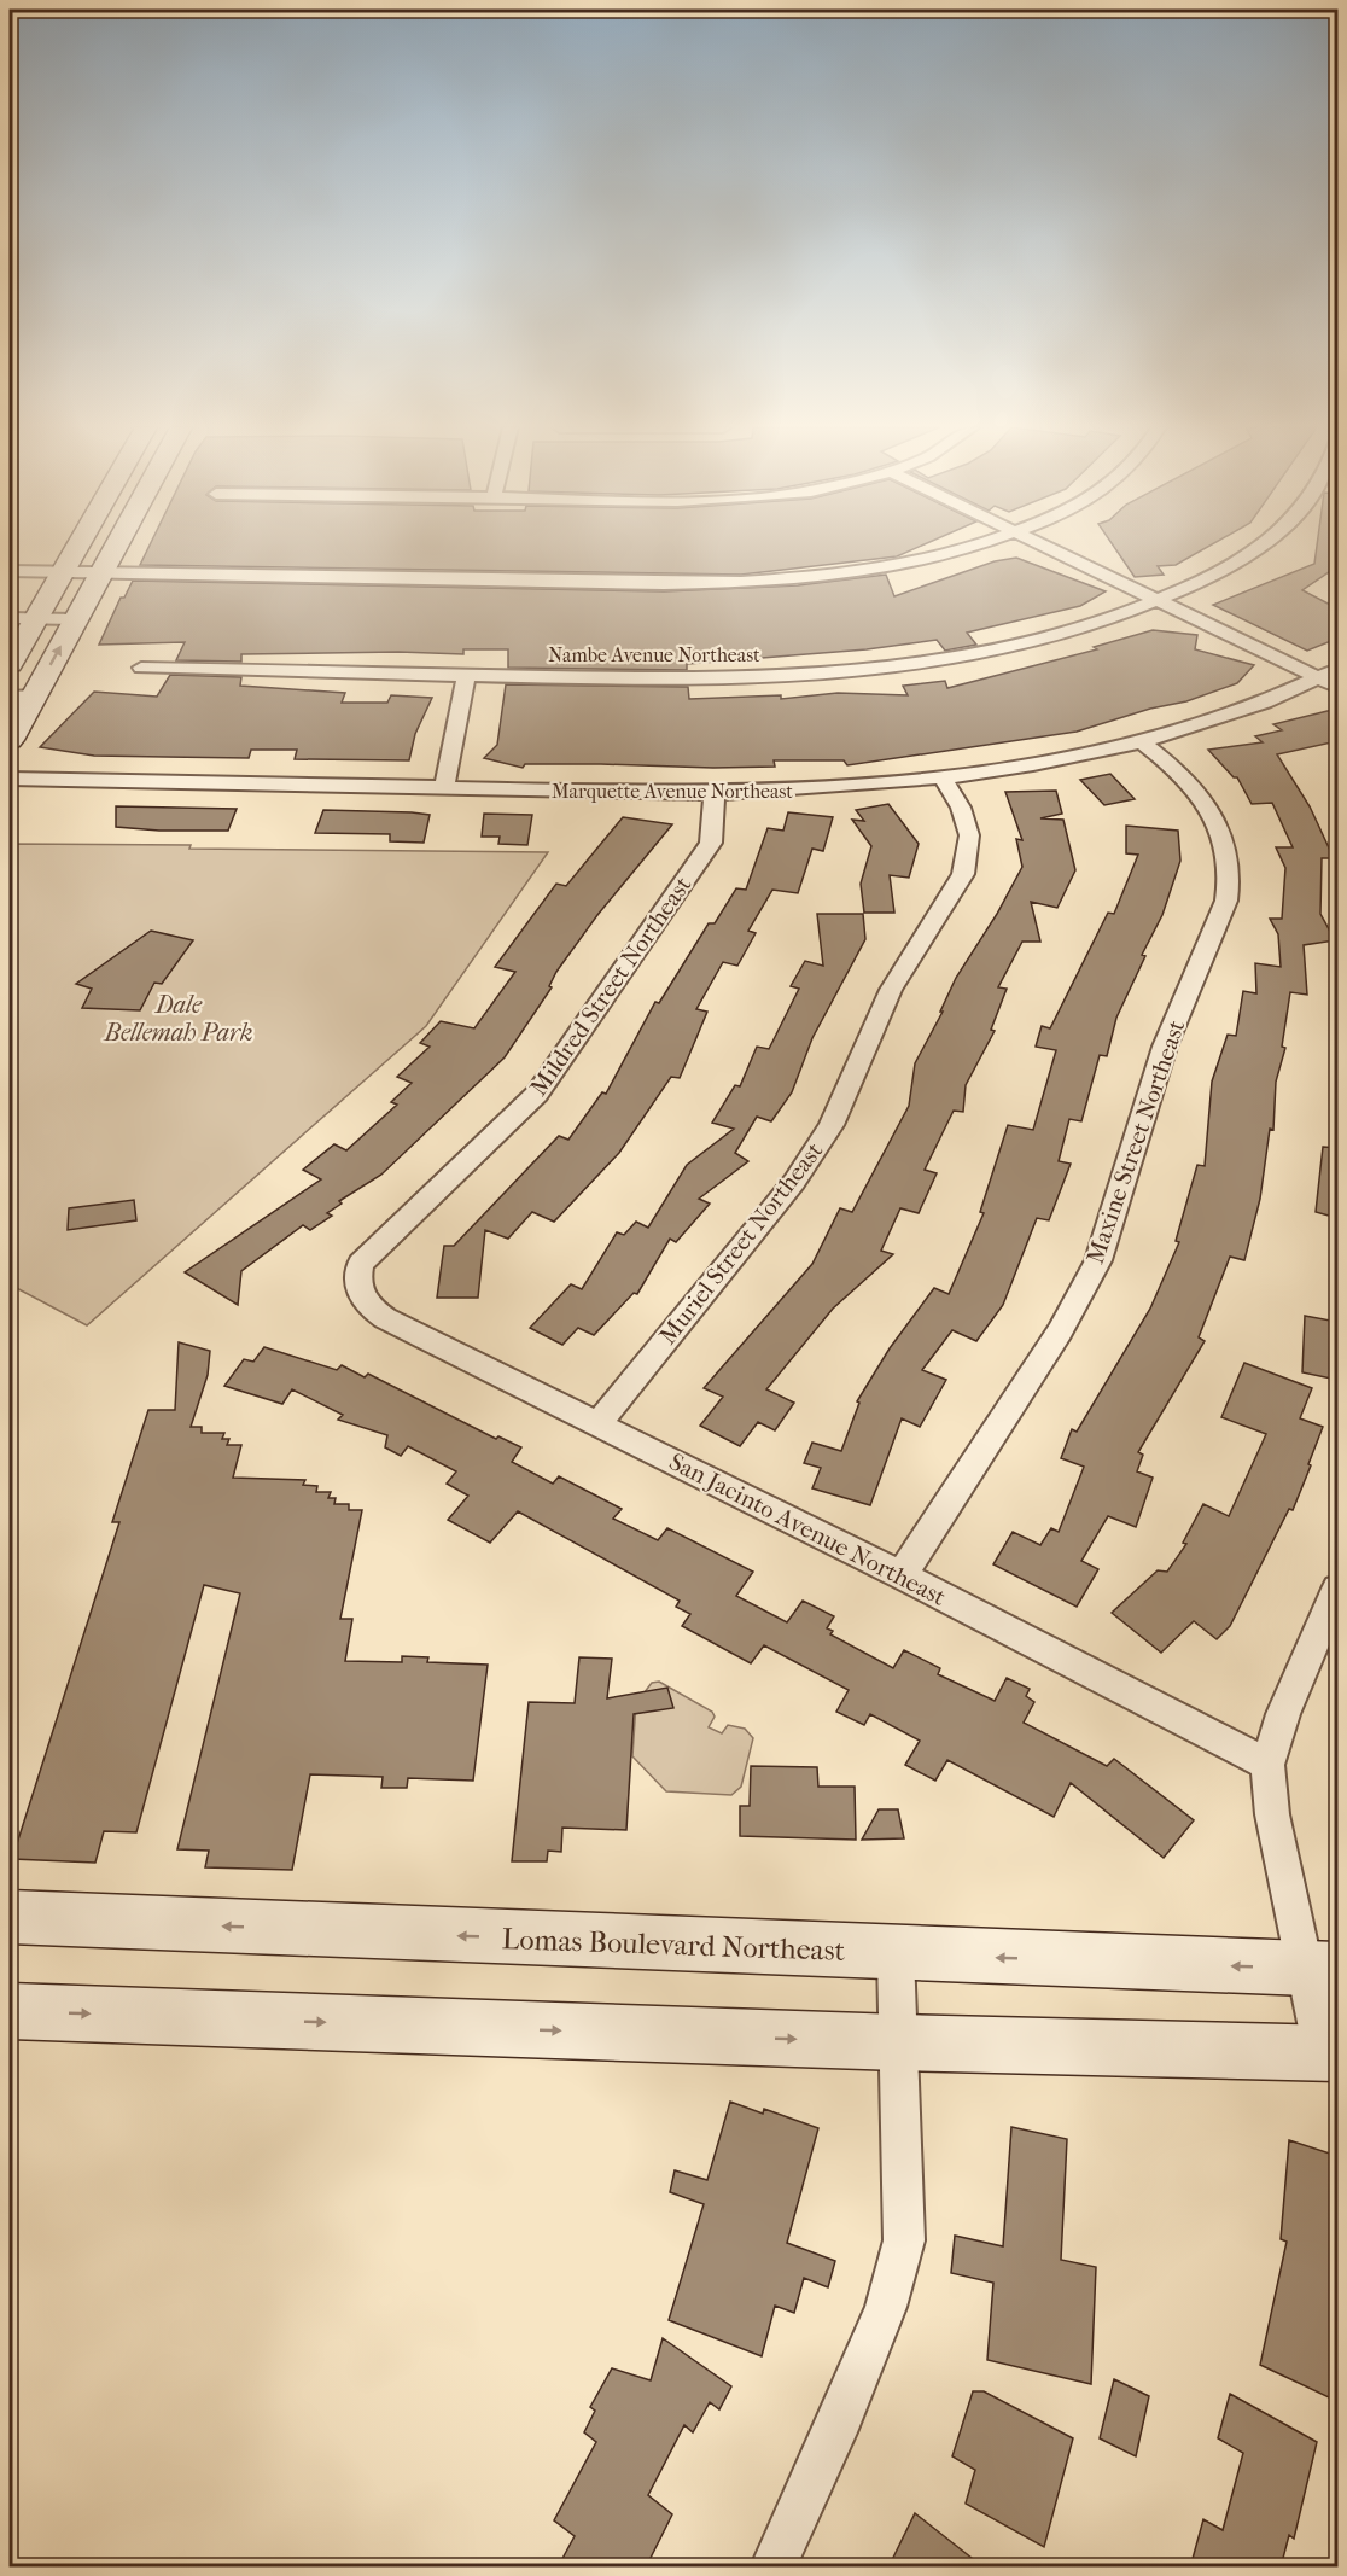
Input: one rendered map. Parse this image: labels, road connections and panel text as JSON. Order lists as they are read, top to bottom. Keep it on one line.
{"streets":{"main road":["Lomas Boulevard Northeast"],"street":["Nambe Avenue Northeast","Marquette Avenue Northeast","Mildred Street Northeast","Maxine Street Northeast","Muriel Street Northeast","San Jacinto Avenue Northeast"]},"crossings":[["Marquette Avenue Northeast","Mildred Street Northeast"],["Marquette Avenue Northeast","Maxine Street Northeast"],["Marquette Avenue Northeast","Muriel Street Northeast"],["Mildred Street Northeast","San Jacinto Avenue Northeast"],["Maxine Street Northeast","San Jacinto Avenue Northeast"],["Muriel Street Northeast","San Jacinto Avenue Northeast"]],"parks":["Dale Bellemah Park"]}
